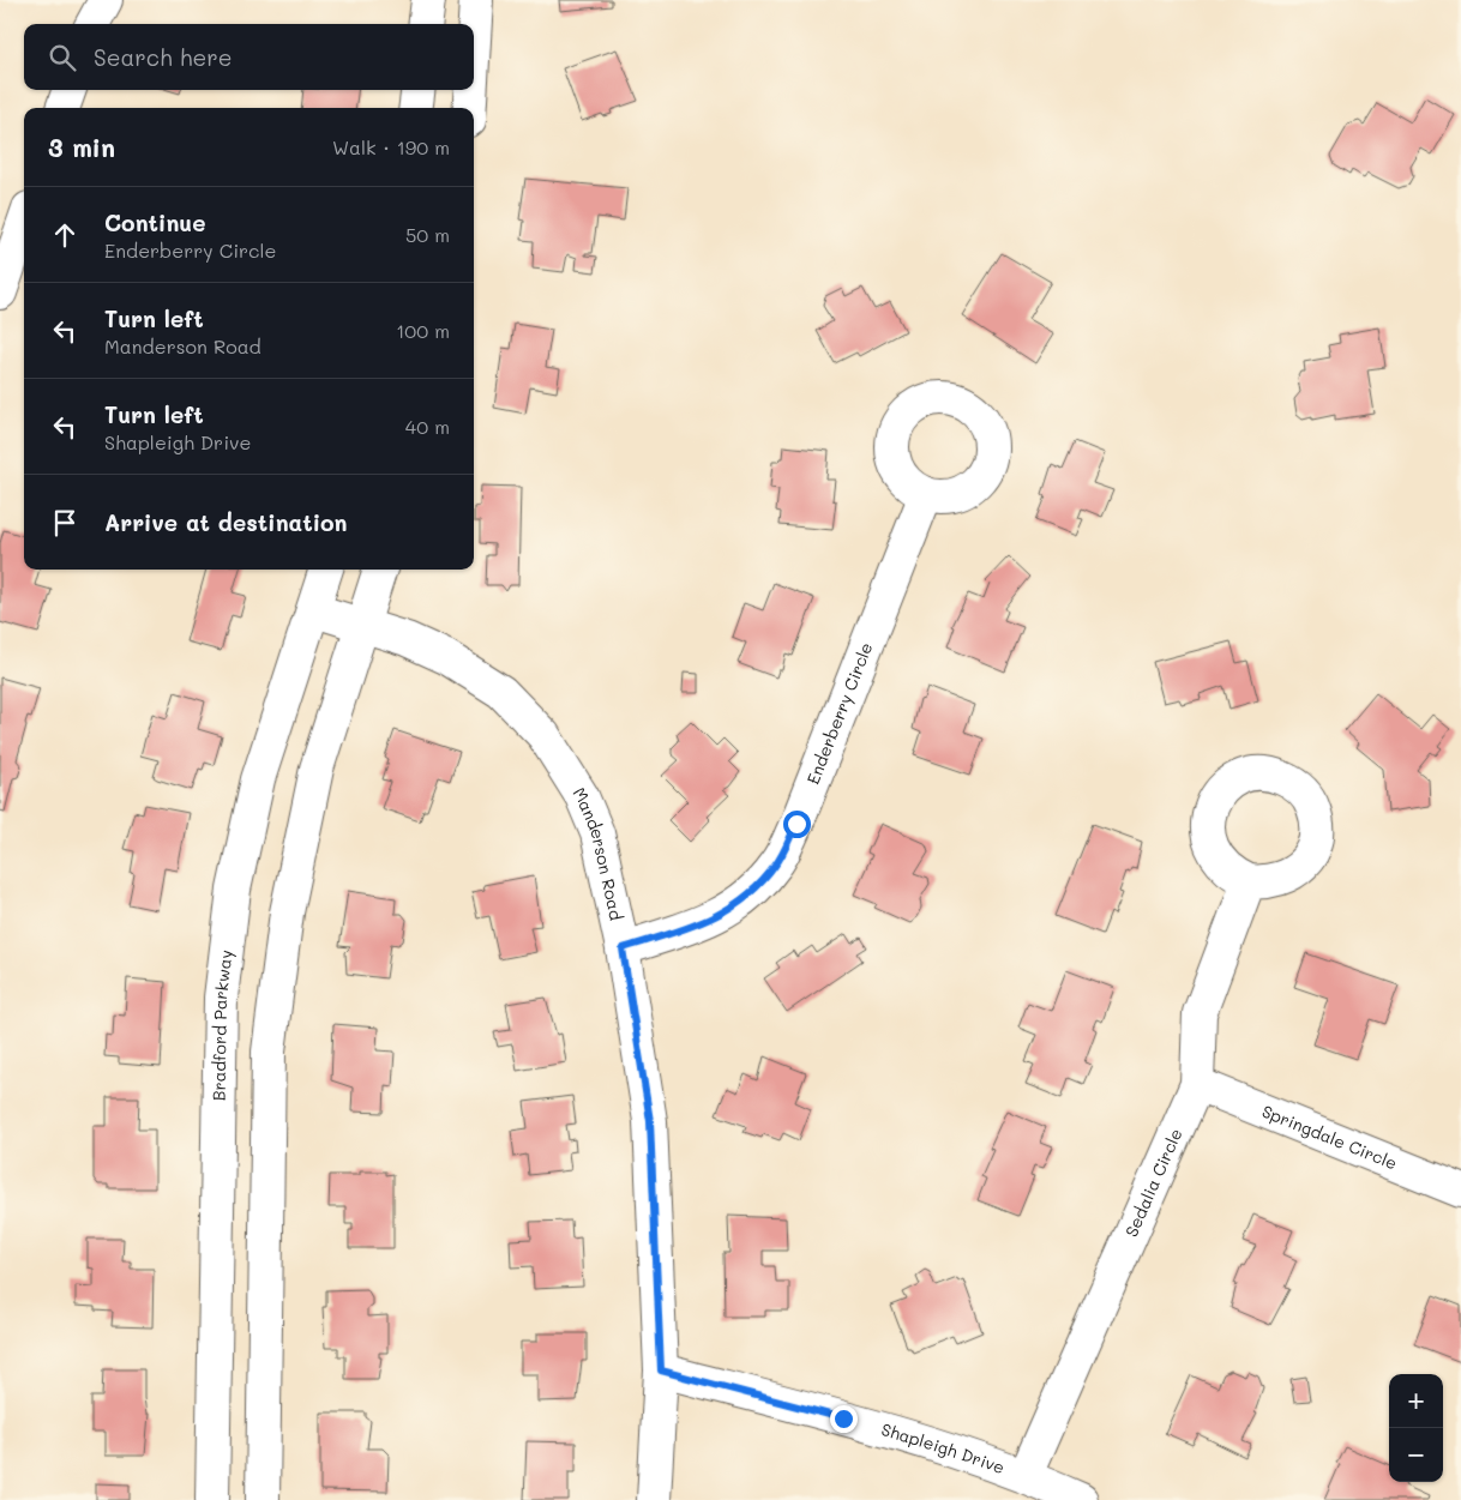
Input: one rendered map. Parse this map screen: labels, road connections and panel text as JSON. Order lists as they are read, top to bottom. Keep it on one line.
{"streets":{"street":["Enderberry Circle","Manderson Road","Bradford Parkway","Springdale Circle","Sedalia Circle","Shapleigh Drive"]},"crossings":[["Enderberry Circle","Manderson Road"],["Manderson Road","Bradford Parkway"],["Manderson Road","Shapleigh Drive"],["Springdale Circle","Sedalia Circle"],["Sedalia Circle","Shapleigh Drive"]],"page":{"search":"Search here","heading":["3 min","Walk · 190 m"],"list":[["Continue","Enderberry Circle","50 m"],["Turn left","Manderson Road","100 m"],["Turn left","Shapleigh Drive","40 m"],"Arrive at destination"],"map_buttons":["+","−"]}}
